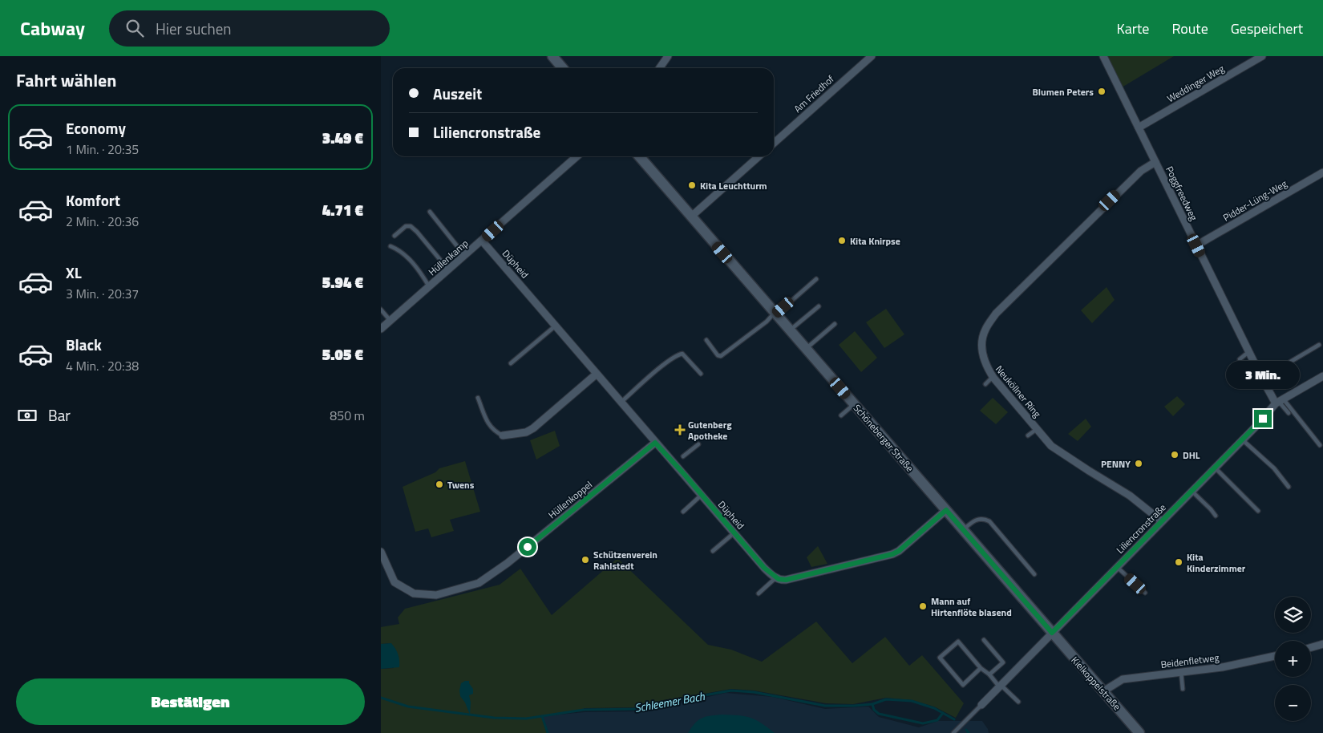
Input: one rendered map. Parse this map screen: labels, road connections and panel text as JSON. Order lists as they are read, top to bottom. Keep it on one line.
{"streets":{"street":["Weddinger Weg","Am Friedhof","Poggfreedweg","Pidder-Lüng-Weg","Hüllenkamp","Düpheid","Neuköllner Ring","Schöneberger Straße","Hüllenkoppel","Liliencronstraße","Beidenfletweg","Kielkoppelstraße"]},"crossings":[["Weddinger Weg","Poggfreedweg"],["Poggfreedweg","Pidder-Lüng-Weg"],["Poggfreedweg","Neuköllner Ring"],["Poggfreedweg","Liliencronstraße"],["Hüllenkamp","Düpheid"],["Düpheid","Hüllenkoppel"],["Neuköllner Ring","Liliencronstraße"],["Schöneberger Straße","Liliencronstraße"],["Schöneberger Straße","Kielkoppelstraße"],["Liliencronstraße","Kielkoppelstraße"],["Beidenfletweg","Kielkoppelstraße"]],"water":["Schleemer Bach"],"places":{"other":["Blumen Peters","Kita Leuchtturm","Kita Knirpse","DHL","PENNY","Twens","Schützenverein Rahlstedt","Kita Kinderzimmer","Mann auf Hirtenflöte blasend"],"health":["Gutenberg Apotheke"]},"page":{"header":"Cabway","search":"Hier suchen","nav":["Karte","Route","Gespeichert"],"heading":"Fahrt wählen","banner":["Auszeit","Liliencronstraße"],"list":[{"name":"Economy","note":"1 Min. · 20:35","value":"3.49 €"},{"name":"Komfort","note":"2 Min. · 20:36","value":"4.71 €"},{"name":"XL","note":"3 Min. · 20:37","value":"5.94 €"},{"name":"Black","note":"4 Min. · 20:38","value":"5.05 €"}],"bubble":"3 Min.","pay":["Bar","850 m"],"map_buttons":["+","−"],"buttons":"Bestätigen"}}
